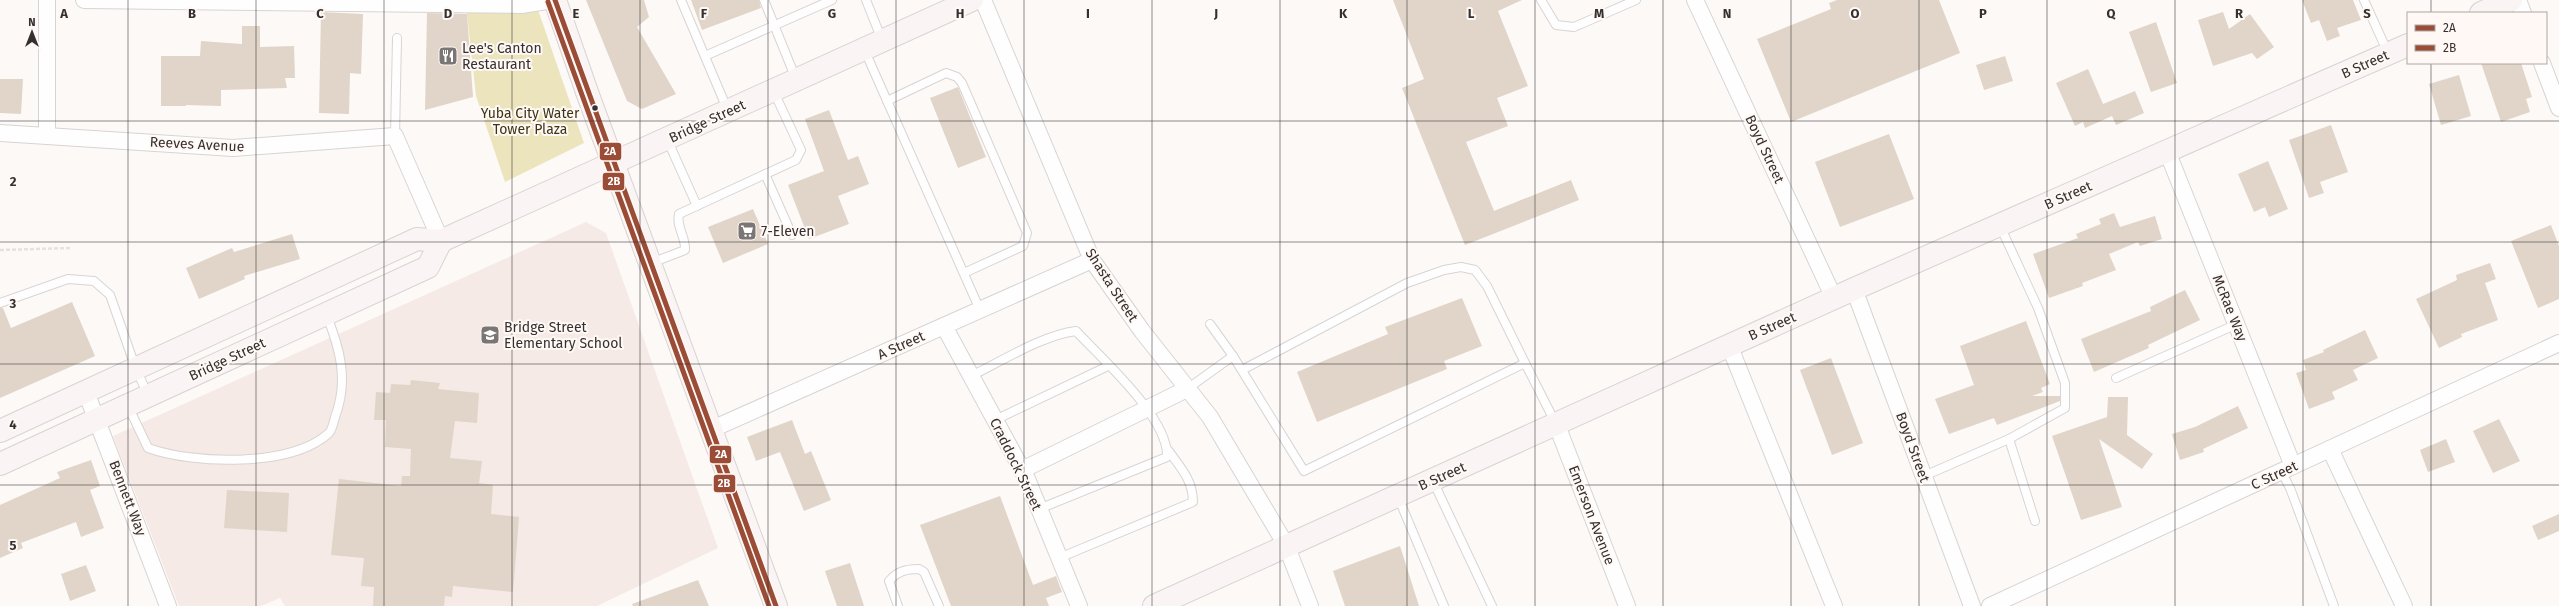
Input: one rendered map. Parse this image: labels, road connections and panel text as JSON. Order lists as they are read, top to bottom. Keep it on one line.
{"streets":{"street":["B Street","Bridge Street","Reeves Avenue","Boyd Street","Shasta Street","McRae Way","A Street","Craddock Street","C Street","Bennett Way","Emerson Avenue"]},"crossings":[["B Street","Boyd Street"],["B Street","Shasta Street"],["B Street","McRae Way"],["B Street","Emerson Avenue"],["Bridge Street","Bennett Way"],["Shasta Street","A Street"],["McRae Way","C Street"],["A Street","Craddock Street"]],"parks":["Yuba City Water Tower Plaza"],"places":{"restaurant":["Lee's Canton Restaurant"],"supermarket":["7-Eleven"],"school or university":["Bridge Street Elementary School"]},"lines":["transit line 2A","transit line 2B"],"legend":["2A","2B"],"north":"top","grid":{"columns":["A","B","C","D","E","F","G","H","I","J","K","L","M","N","O","P","Q","R","S"],"rows":["2","3","4","5"]}}
